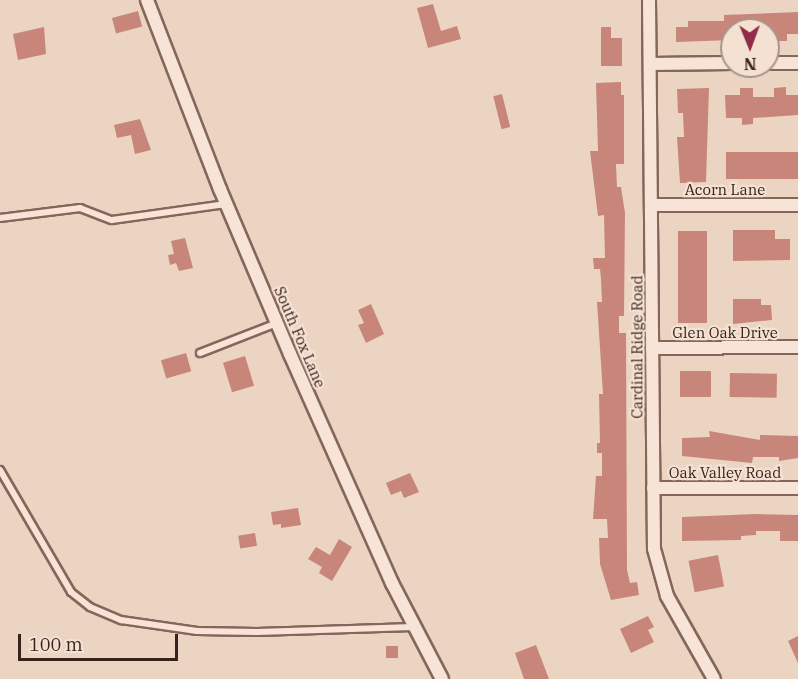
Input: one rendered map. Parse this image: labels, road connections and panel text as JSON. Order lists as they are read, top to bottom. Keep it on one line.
{"streets":{"street":["Acorn Lane","Glen Oak Drive","South Fox Lane","Cardinal Ridge Road","Oak Valley Road"]},"crossings":[["Acorn Lane","Cardinal Ridge Road"],["Glen Oak Drive","Cardinal Ridge Road"],["Cardinal Ridge Road","Oak Valley Road"]],"scale_bar":"100 m","north":"bottom"}
